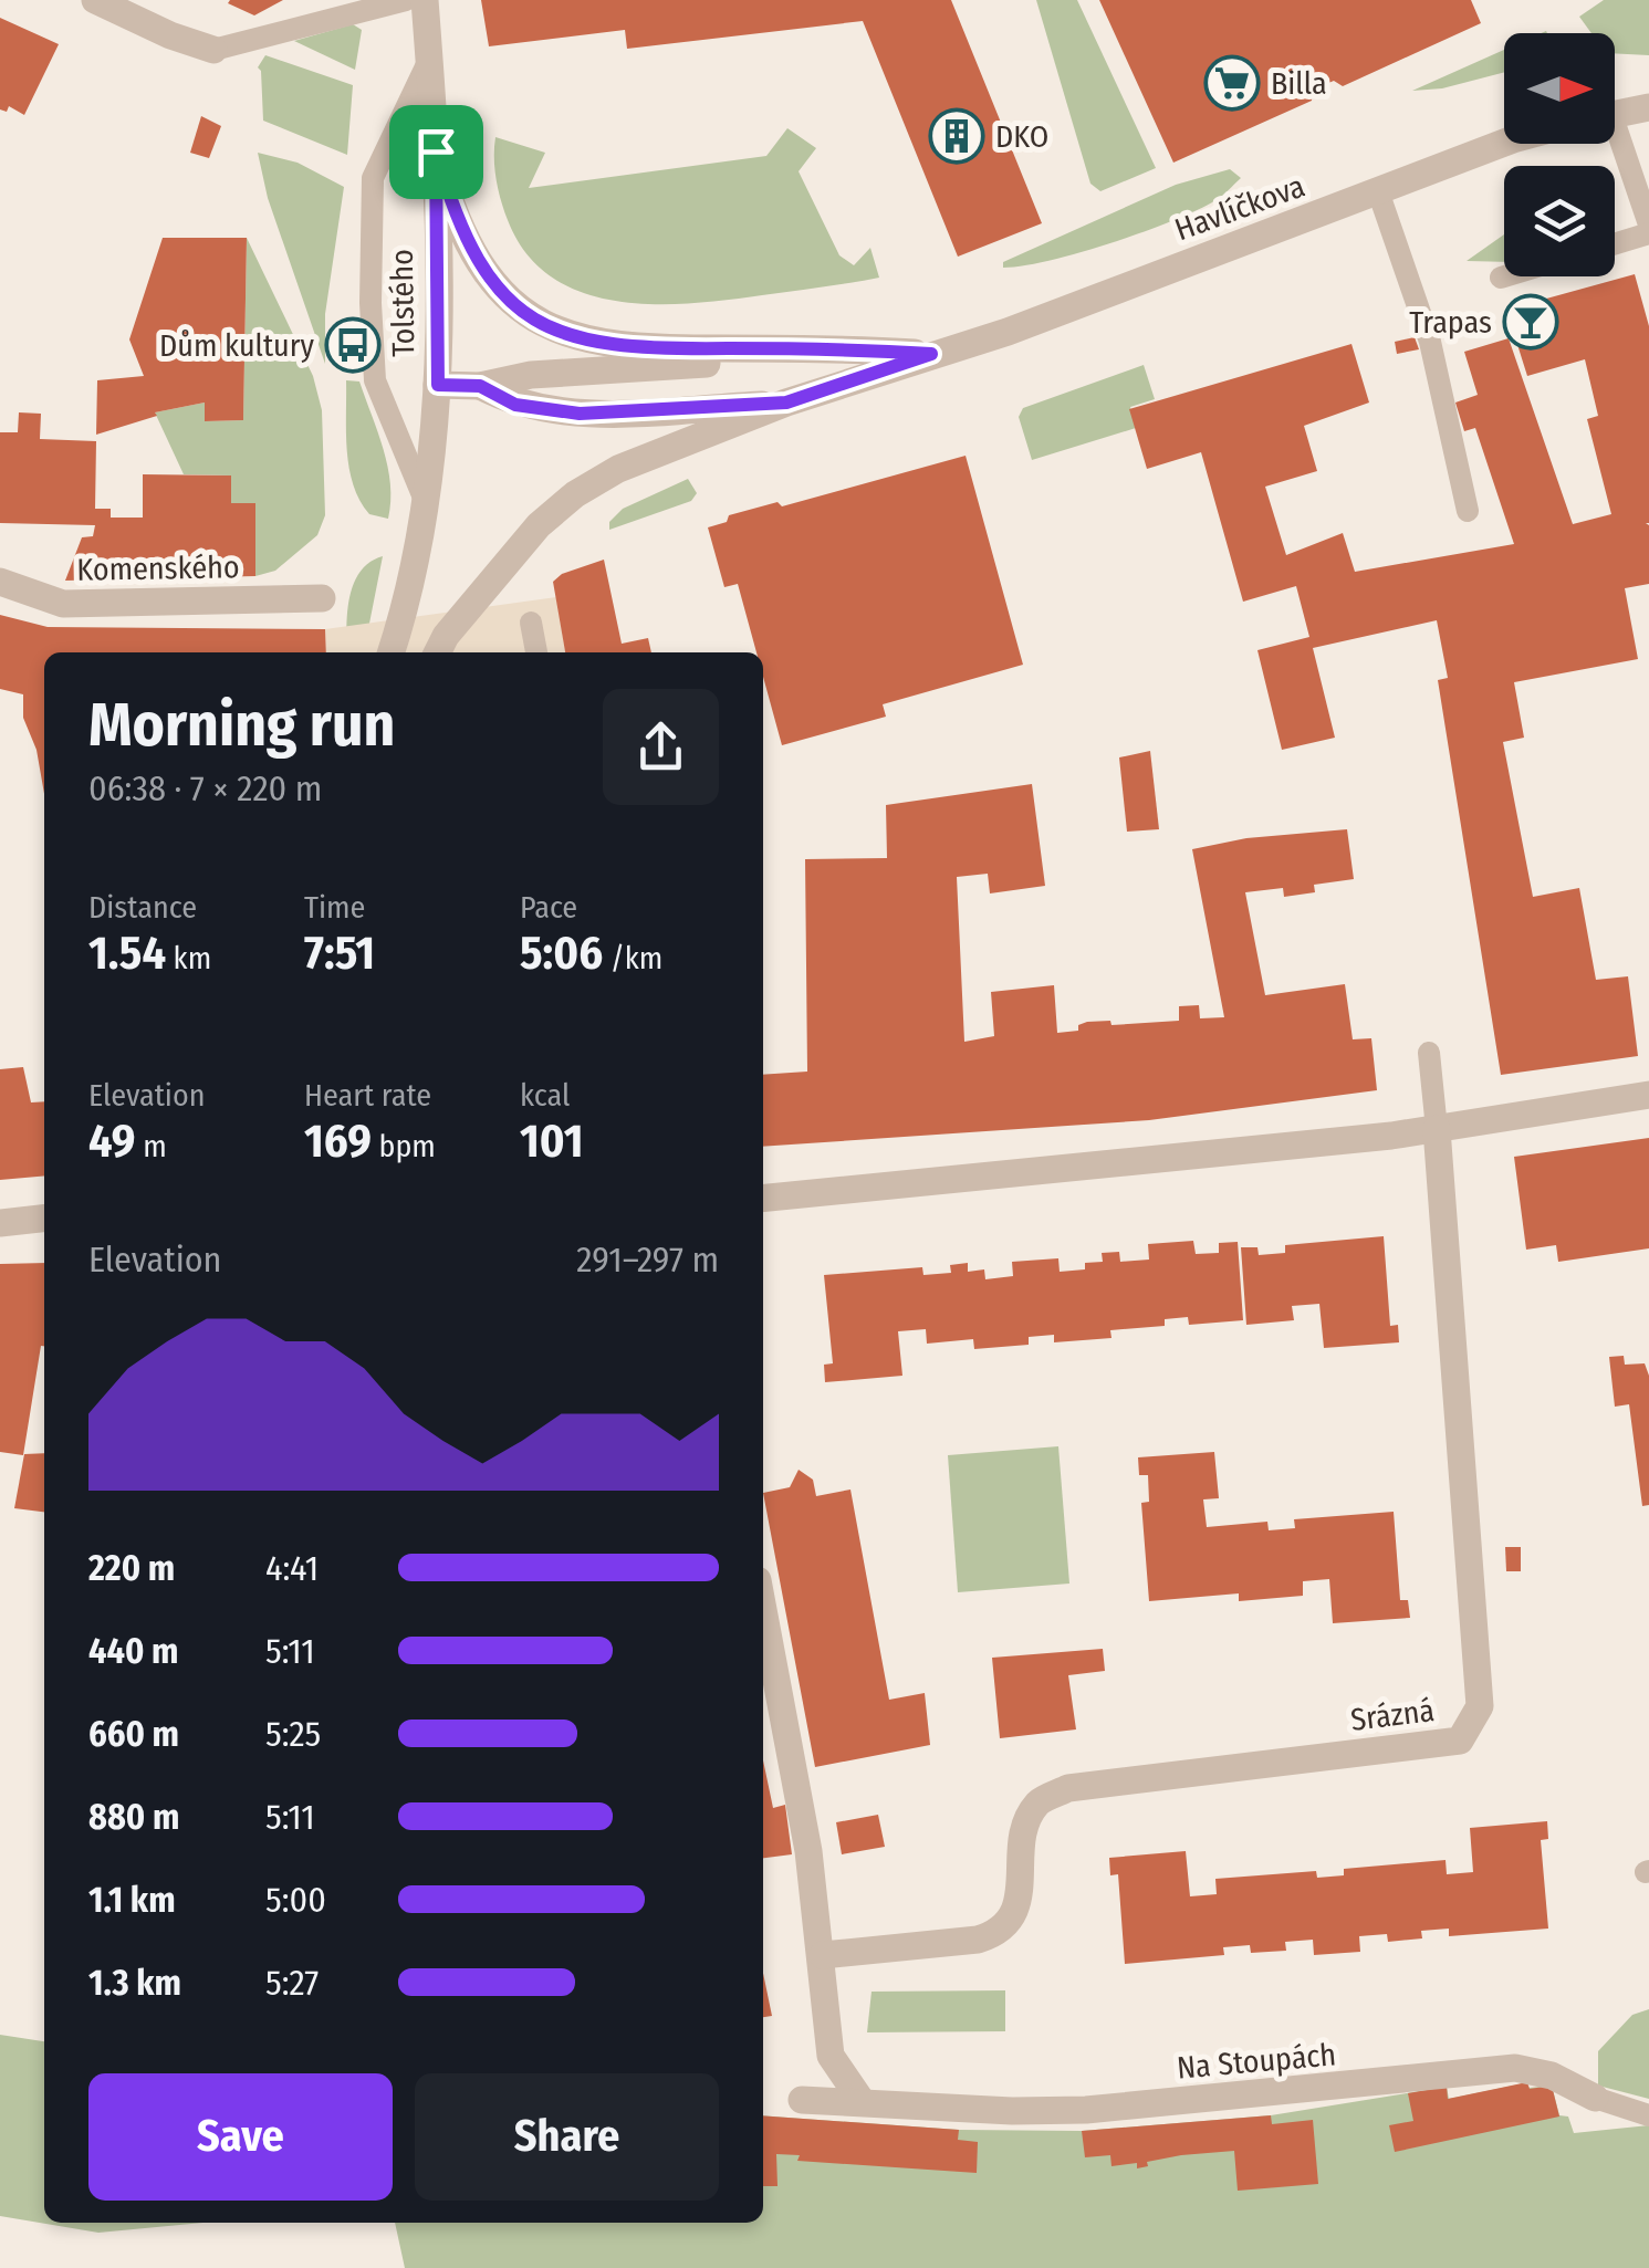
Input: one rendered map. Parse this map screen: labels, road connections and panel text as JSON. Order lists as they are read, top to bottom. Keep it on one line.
{"streets":{"street":["Havlíčkova","Tolstého","Komenského","Srázná","Na Stoupách"]},"crossings":[["Havlíčkova","Tolstého"]],"places":{"supermarket":["Billa"],"building":["DKO"],"bar":["Trapas"],"bus stop":["Dům kultury"]},"north":"right","page":{"heading":["Morning run","06:38 · 7 × 220 m"],"stats":[["Distance","1.54 km"],["Time","7:51"],["Pace","5:06 /km"],["Elevation","49 m"],["Heart rate","169 bpm"],["kcal","101"]],"chart":["Elevation","291–297 m"],"list":[{"name":"220 m","note":"4:41"},{"name":"440 m","note":"5:11"},{"name":"660 m","note":"5:25"},{"name":"880 m","note":"5:11"},{"name":"1.1 km","note":"5:00"},{"name":"1.3 km","note":"5:27"}],"buttons":["Save","Share"]}}
